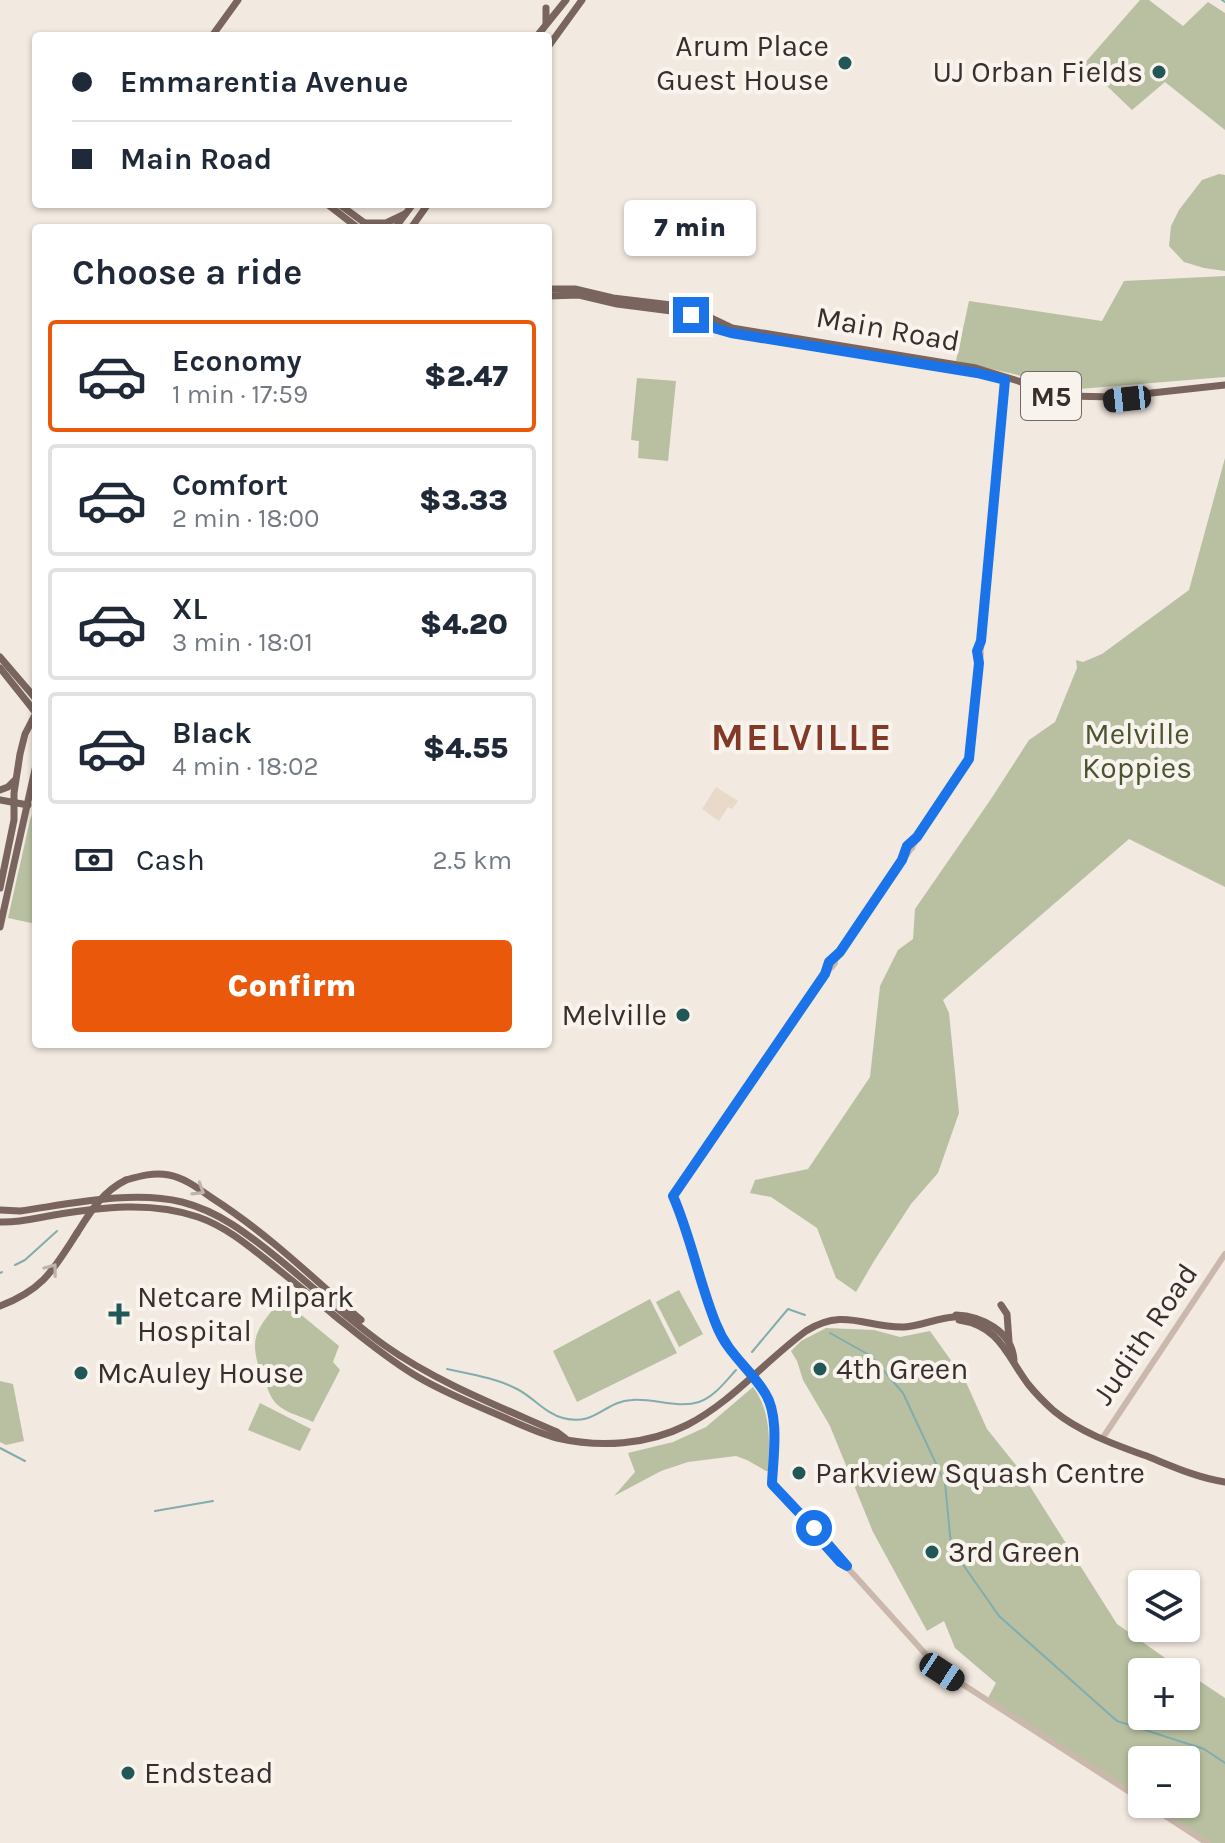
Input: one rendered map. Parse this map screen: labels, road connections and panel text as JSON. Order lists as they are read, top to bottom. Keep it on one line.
{"streets":{"main road":["Main Road","M5"],"street":["Judith Road"]},"crossings":[["Main Road","M5"]],"districts":["MELVILLE"],"parks":["Melville Koppies"],"places":{"other":["Arum Place Guest House","UJ Orban Fields","Melville","4th Green","McAuley House","Parkview Squash Centre","3rd Green","Endstead"],"health":["Netcare Milpark Hospital"]},"page":{"banner":["Emmarentia Avenue","Main Road"],"bubble":"7 min","heading":"Choose a ride","list":[{"name":"Economy","note":"1 min · 17:59","value":"$2.47"},{"name":"Comfort","note":"2 min · 18:00","value":"$3.33"},{"name":"XL","note":"3 min · 18:01","value":"$4.20"},{"name":"Black","note":"4 min · 18:02","value":"$4.55"}],"pay":["Cash","2.5 km"],"buttons":"Confirm","map_buttons":["+","−"]}}
